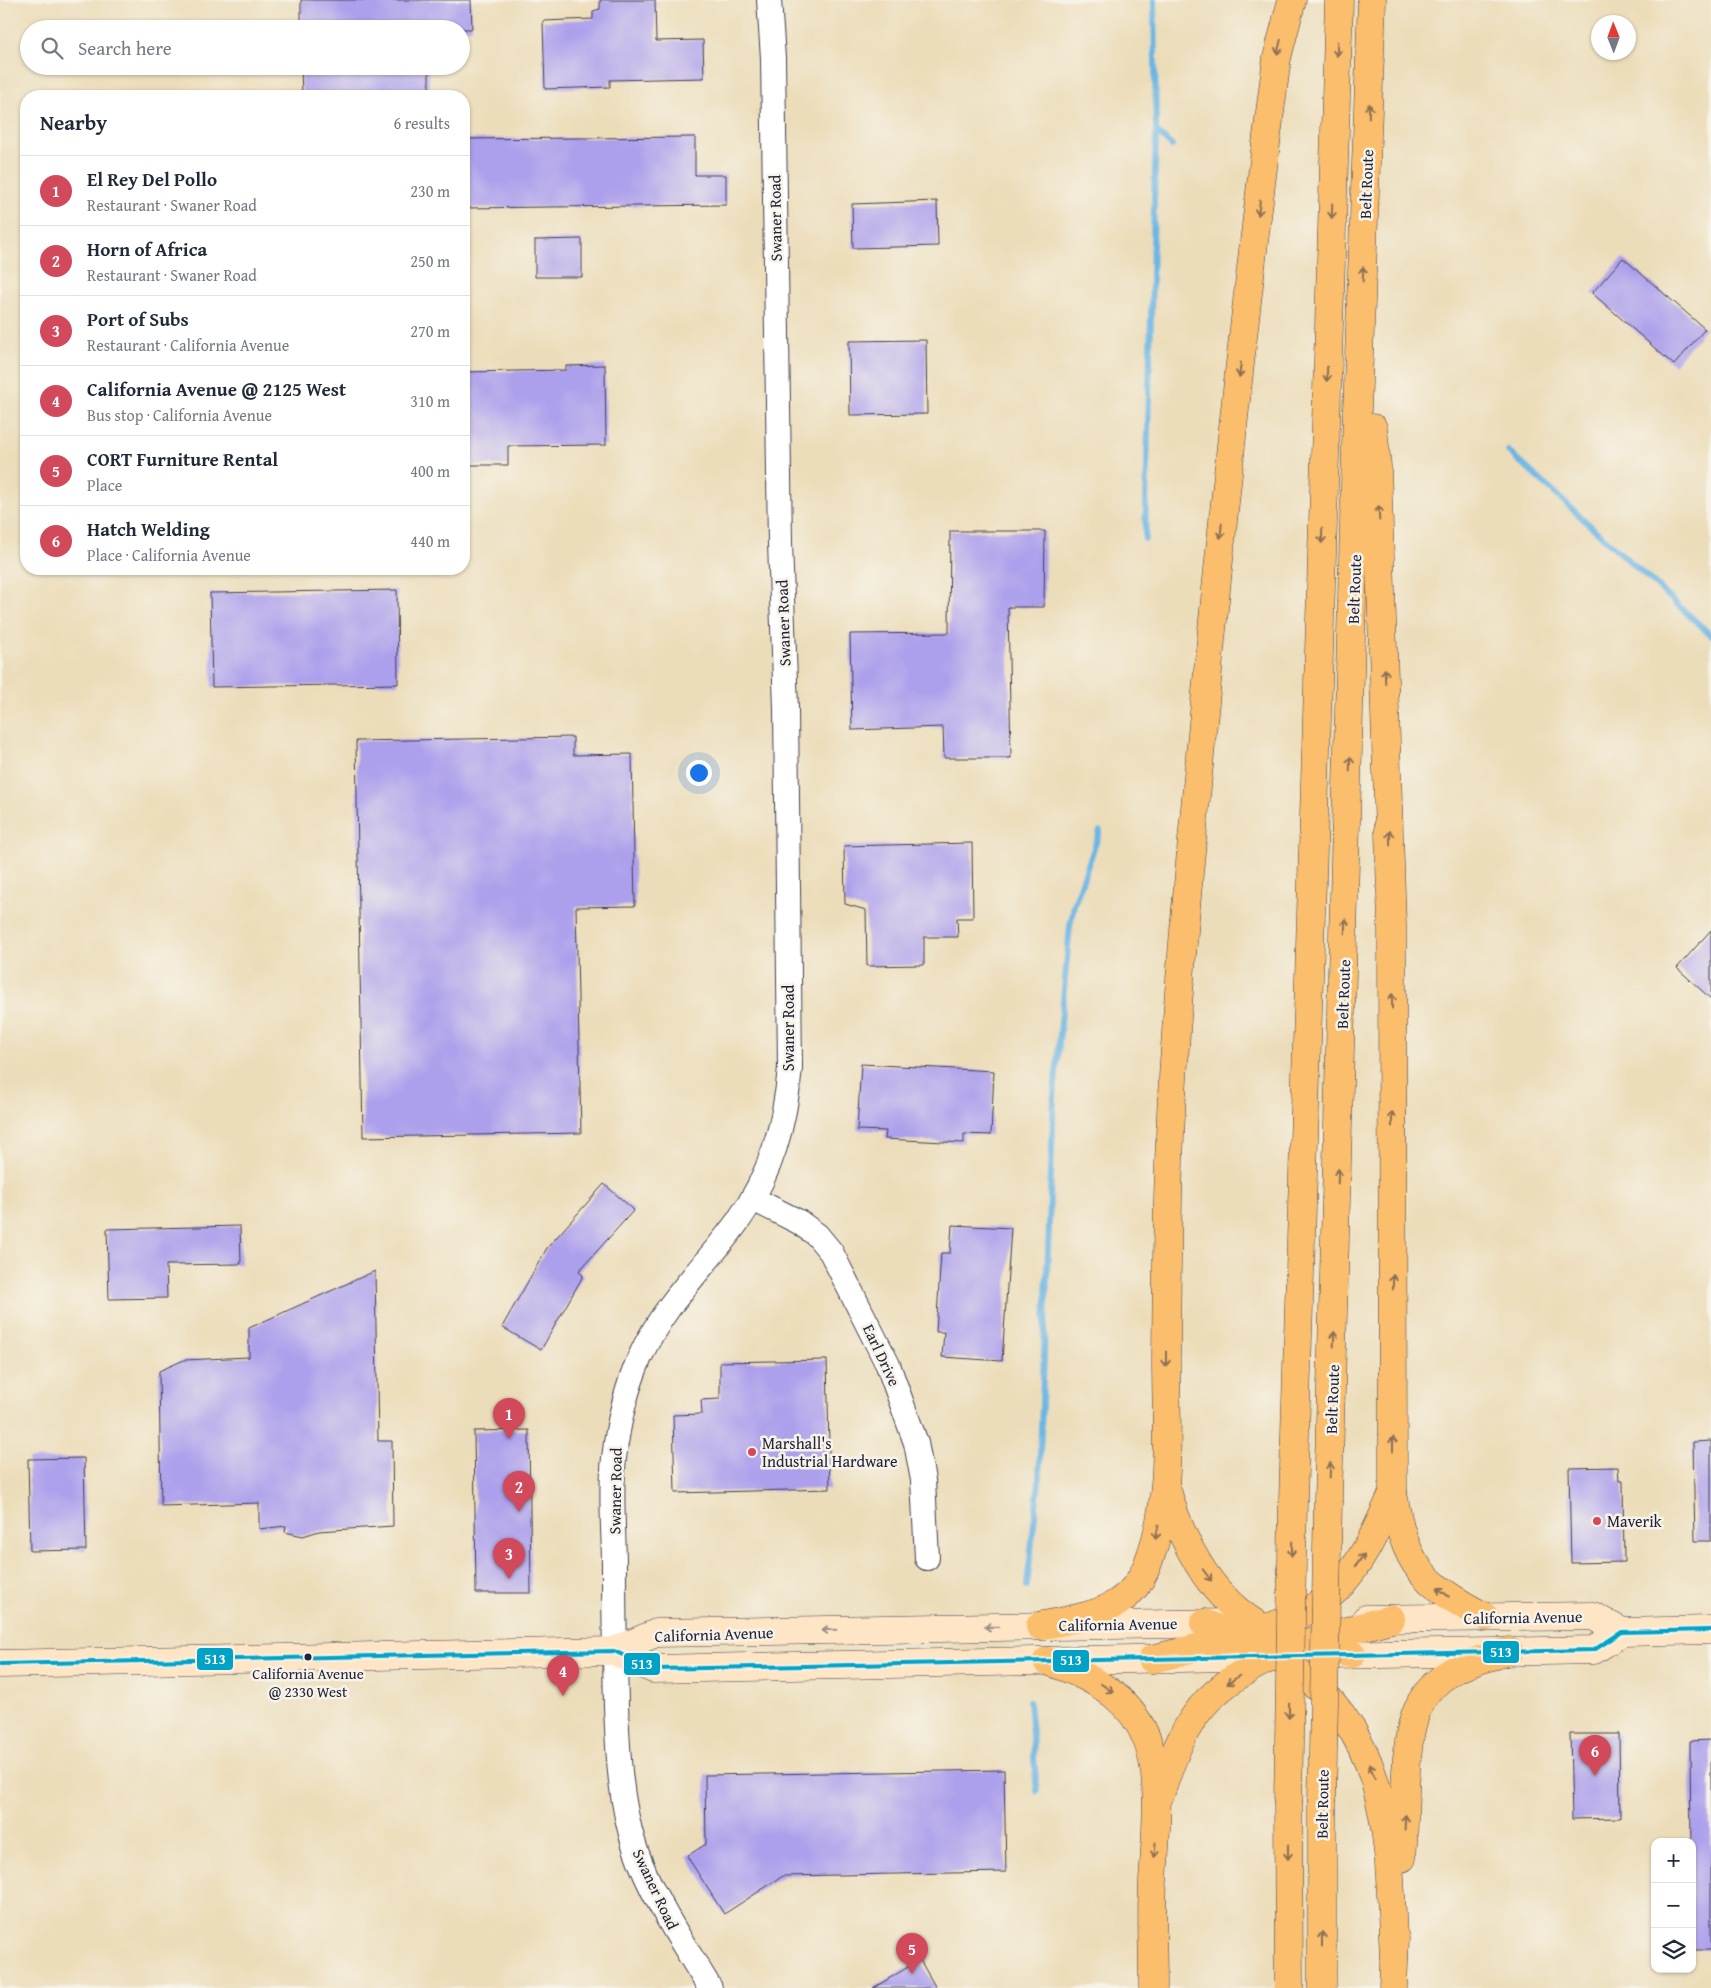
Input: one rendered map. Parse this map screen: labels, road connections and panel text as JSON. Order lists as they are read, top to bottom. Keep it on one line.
{"streets":{"highway":["Belt Route"],"main road":["California Avenue"],"street":["Swaner Road","Earl Drive"]},"crossings":[["Swaner Road","Earl Drive"],["Swaner Road","California Avenue"]],"places":["Marshall's Industrial Hardware","Maverik","California Avenue @ 2330 West"],"lines":["transit line 513"],"north":"top","page":{"search":"Search here","heading":["Nearby","6 results"],"list":[{"mark":"1","name":"El Rey Del Pollo","note":"Restaurant · Swaner Road","value":"230 m"},{"mark":"2","name":"Horn of Africa","note":"Restaurant · Swaner Road","value":"250 m"},{"mark":"3","name":"Port of Subs","note":"Restaurant · California Avenue","value":"270 m"},{"mark":"4","name":"California Avenue @ 2125 West","note":"Bus stop · California Avenue","value":"310 m"},{"mark":"5","name":"CORT Furniture Rental","note":"Place","value":"400 m"},{"mark":"6","name":"Hatch Welding","note":"Place · California Avenue","value":"440 m"}],"pins":["1","2","3","4","6","5"],"map_buttons":["+","−"]}}
